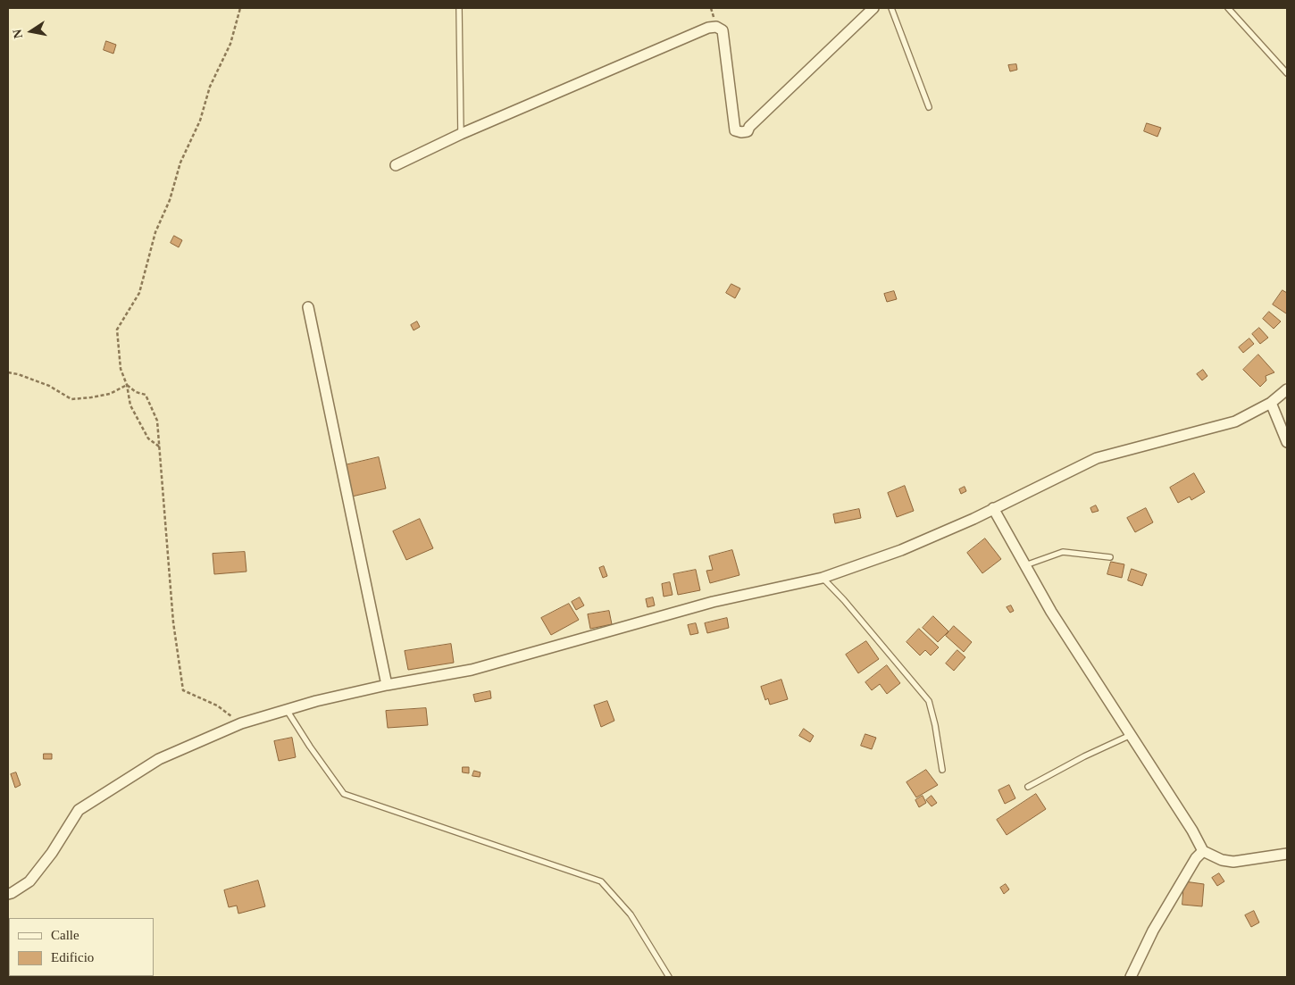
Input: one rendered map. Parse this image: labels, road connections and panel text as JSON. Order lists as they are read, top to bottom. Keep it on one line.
{"legend":["Calle","Edificio"],"north":"left"}
